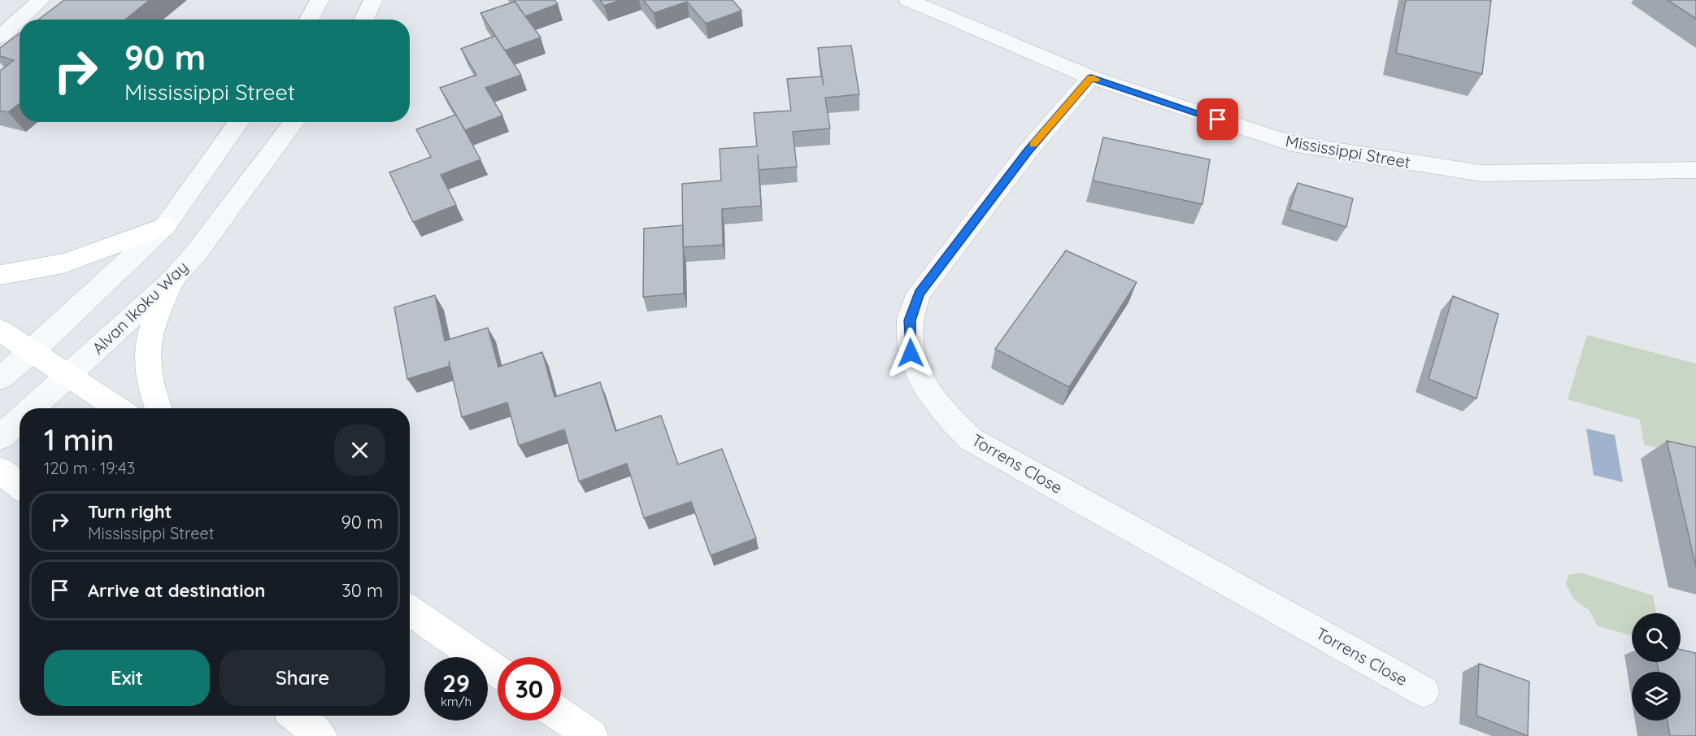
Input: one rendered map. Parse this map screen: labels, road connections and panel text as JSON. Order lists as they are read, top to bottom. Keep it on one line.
{"streets":{"street":["Mississippi Street","Alvan Ikoku Way","Torrens Close"]},"crossings":[["Mississippi Street","Torrens Close"]],"page":{"turn":["90 m","Mississippi Street"],"heading":["1 min","120 m · 19:43"],"list":[{"name":"Turn right","note":"Mississippi Street","value":"90 m"},{"name":"Arrive at destination","value":"30 m"}],"buttons":["Exit","Share"],"speed":"29 km/h","limit":"30"}}
